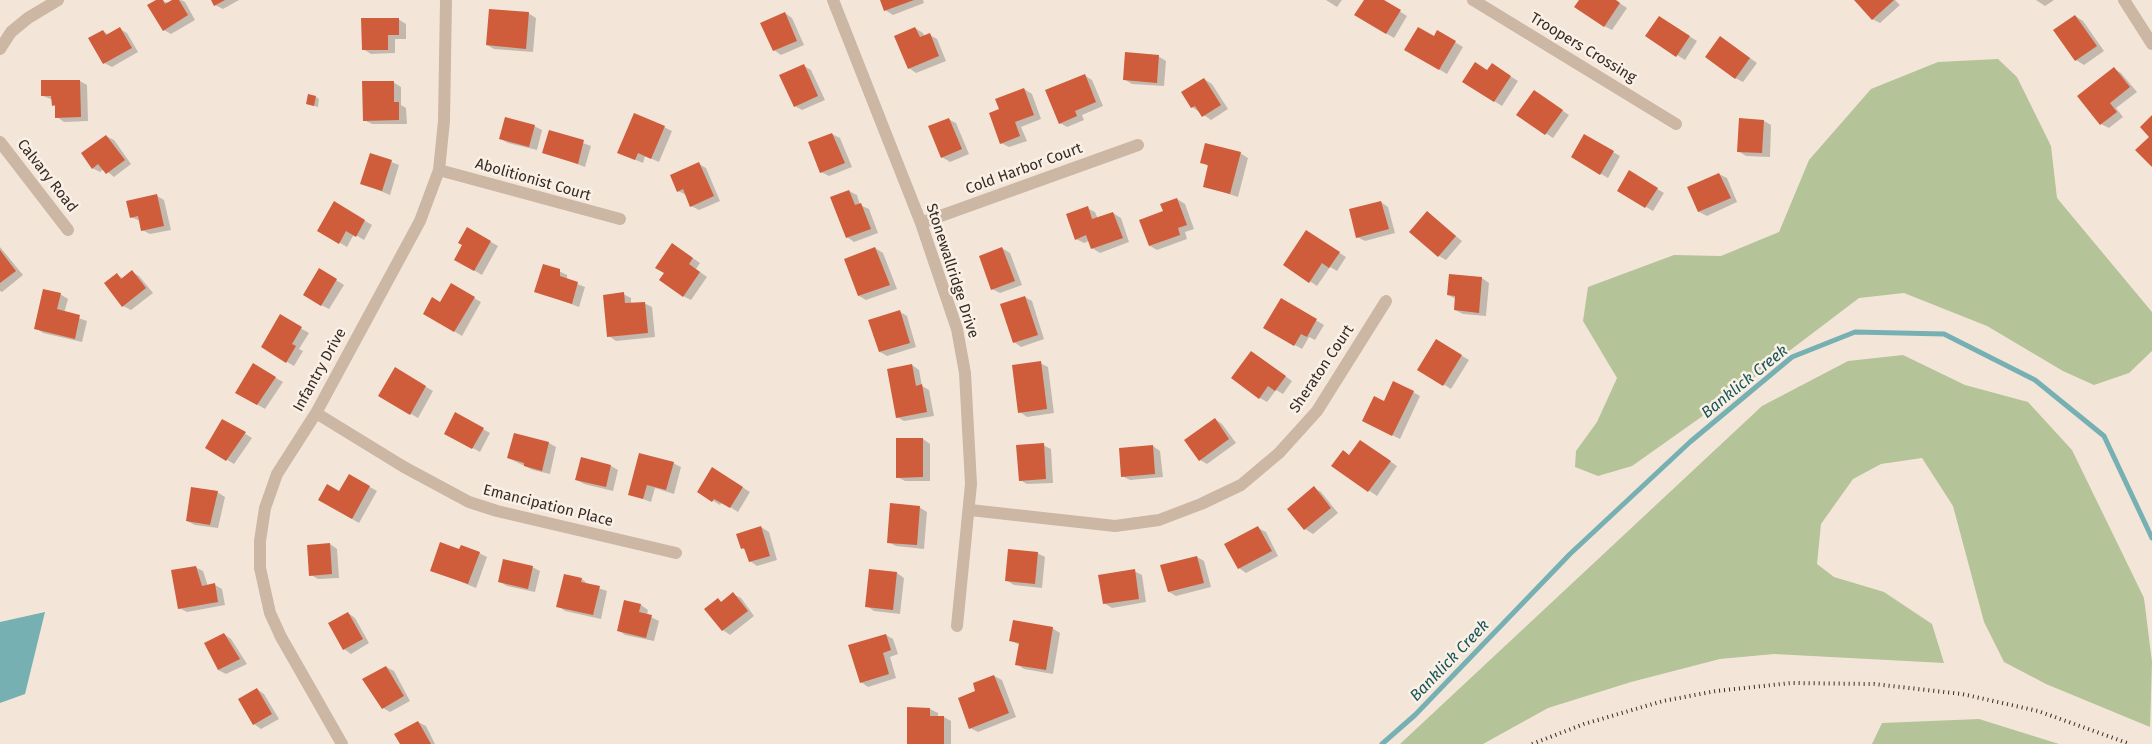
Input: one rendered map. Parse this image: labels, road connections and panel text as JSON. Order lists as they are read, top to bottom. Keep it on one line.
{"streets":{"street":["Troopers Crossing","Cold Harbor Court","Calvary Road","Abolitionist Court","Stonewallridge Drive","Sheraton Court","Infantry Drive","Emancipation Place"]},"crossings":[["Cold Harbor Court","Stonewallridge Drive"],["Abolitionist Court","Infantry Drive"],["Stonewallridge Drive","Sheraton Court"],["Infantry Drive","Emancipation Place"]],"water":["Banklick Creek"]}
